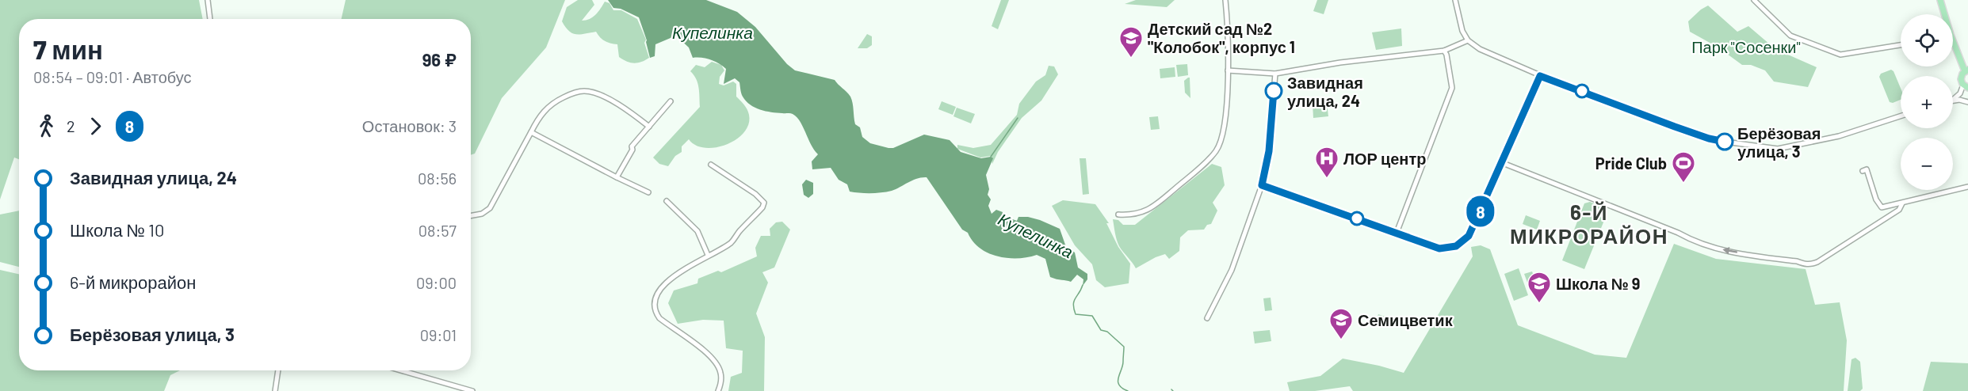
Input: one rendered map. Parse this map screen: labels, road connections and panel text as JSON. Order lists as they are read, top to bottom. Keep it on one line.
{"districts":["6-Й МИКРОРАЙОН"],"water":["Купелинка"],"parks":["Парк \"Сосенки\""],"places":{"school or university":["Детский сад №2 \"Колобок\", корпус 1","Школа № 9","Семицветик"],"other":["Завидная улица, 24","Берёзовая улица, 3"],"hospital":["ЛОР центр"],"sports":["Pride Club"]},"lines":["bus line 8"],"page":{"on_map":"8","map_buttons":["+","−"],"heading":["7 мин","08:54 – 09:01 · Автобус","96 ₽"],"legs":["2","8","Остановок: 3"],"list":[{"name":"Завидная улица, 24","value":"08:56"},{"name":"Школа № 10","value":"08:57"},{"name":"6-й микрорайон","value":"09:00"},{"name":"Берёзовая улица, 3","value":"09:01"}]}}
